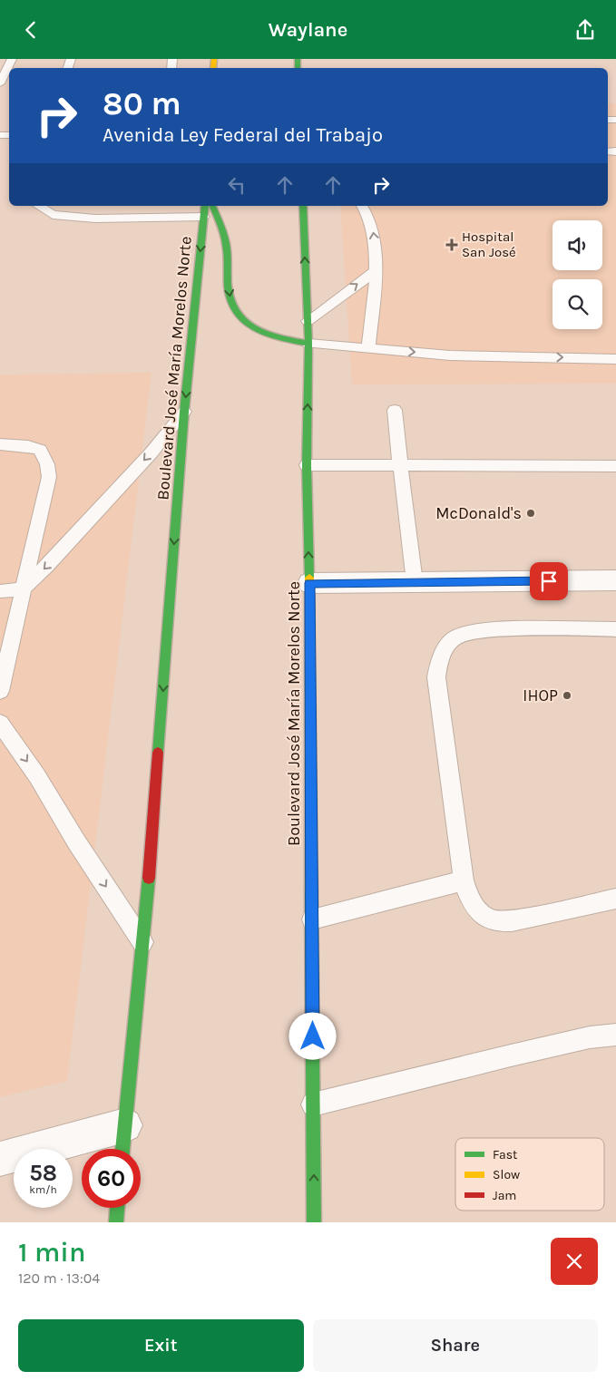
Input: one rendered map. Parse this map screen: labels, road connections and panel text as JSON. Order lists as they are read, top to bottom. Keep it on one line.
{"streets":{"main road":["Boulevard José María Morelos Norte"]},"places":{"health":["Hospital San José"],"other":["McDonald's","IHOP"]},"legend":["Fast","Slow","Jam"],"page":{"header":"Waylane","turn":["80 m","Avenida Ley Federal del Trabajo"],"speed":"58 km/h","limit":"60","heading":["1 min","120 m · 13:04"],"buttons":["Exit","Share"]}}
